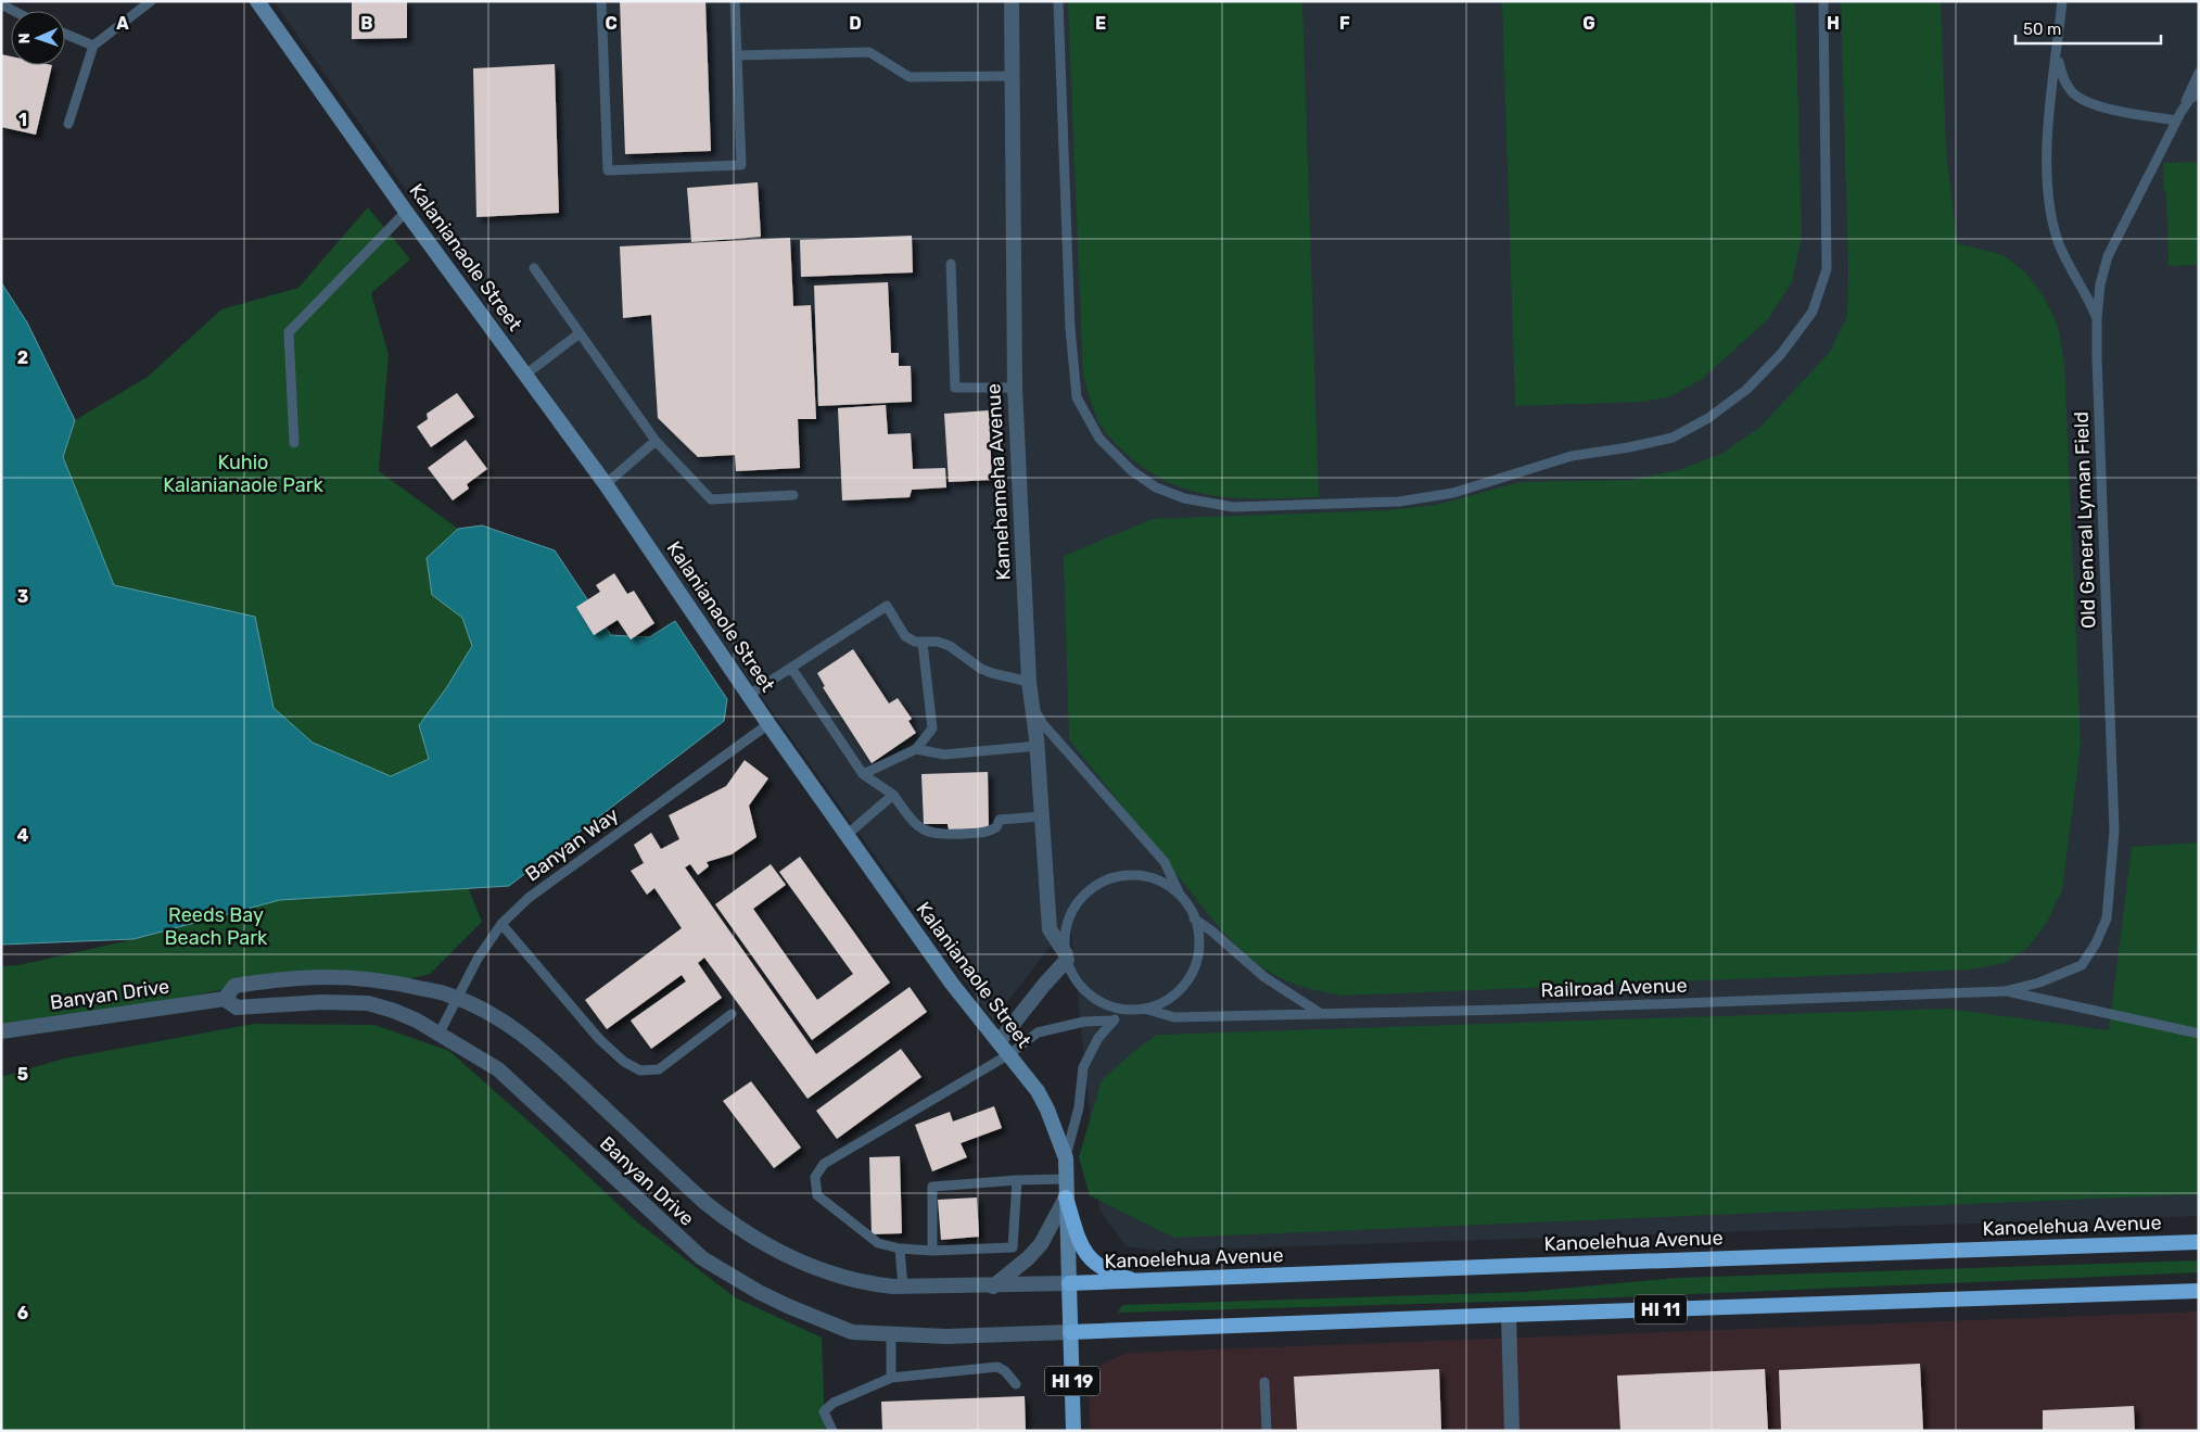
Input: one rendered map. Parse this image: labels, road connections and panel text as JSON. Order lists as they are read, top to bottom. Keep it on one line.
{"streets":{"highway":["Kanoelehua Avenue","HI 11"],"main road":["Kalanianaole Street","HI 19"],"street":["Kamehameha Avenue","Banyan Drive"],"lane":["Old General Lyman Field","Banyan Way","Railroad Avenue"]},"crossings":[["Kalanianaole Street","Banyan Way"],["Kalanianaole Street","Banyan Drive"],["Kalanianaole Street","Kanoelehua Avenue"],["Kalanianaole Street","HI 19"],["Kamehameha Avenue","Railroad Avenue"],["Old General Lyman Field","Railroad Avenue"],["Banyan Way","Banyan Drive"],["Banyan Drive","Kanoelehua Avenue"],["Banyan Drive","HI 11"],["Banyan Drive","HI 19"],["Kanoelehua Avenue","HI 19"],["HI 11","HI 19"]],"parks":["Kuhio Kalanianaole Park","Reeds Bay Beach Park"],"scale_bar":"50 m","north":"left","grid":{"columns":["A","B","C","D","E","F","G","H"],"rows":["1","2","3","4","5","6"]}}
